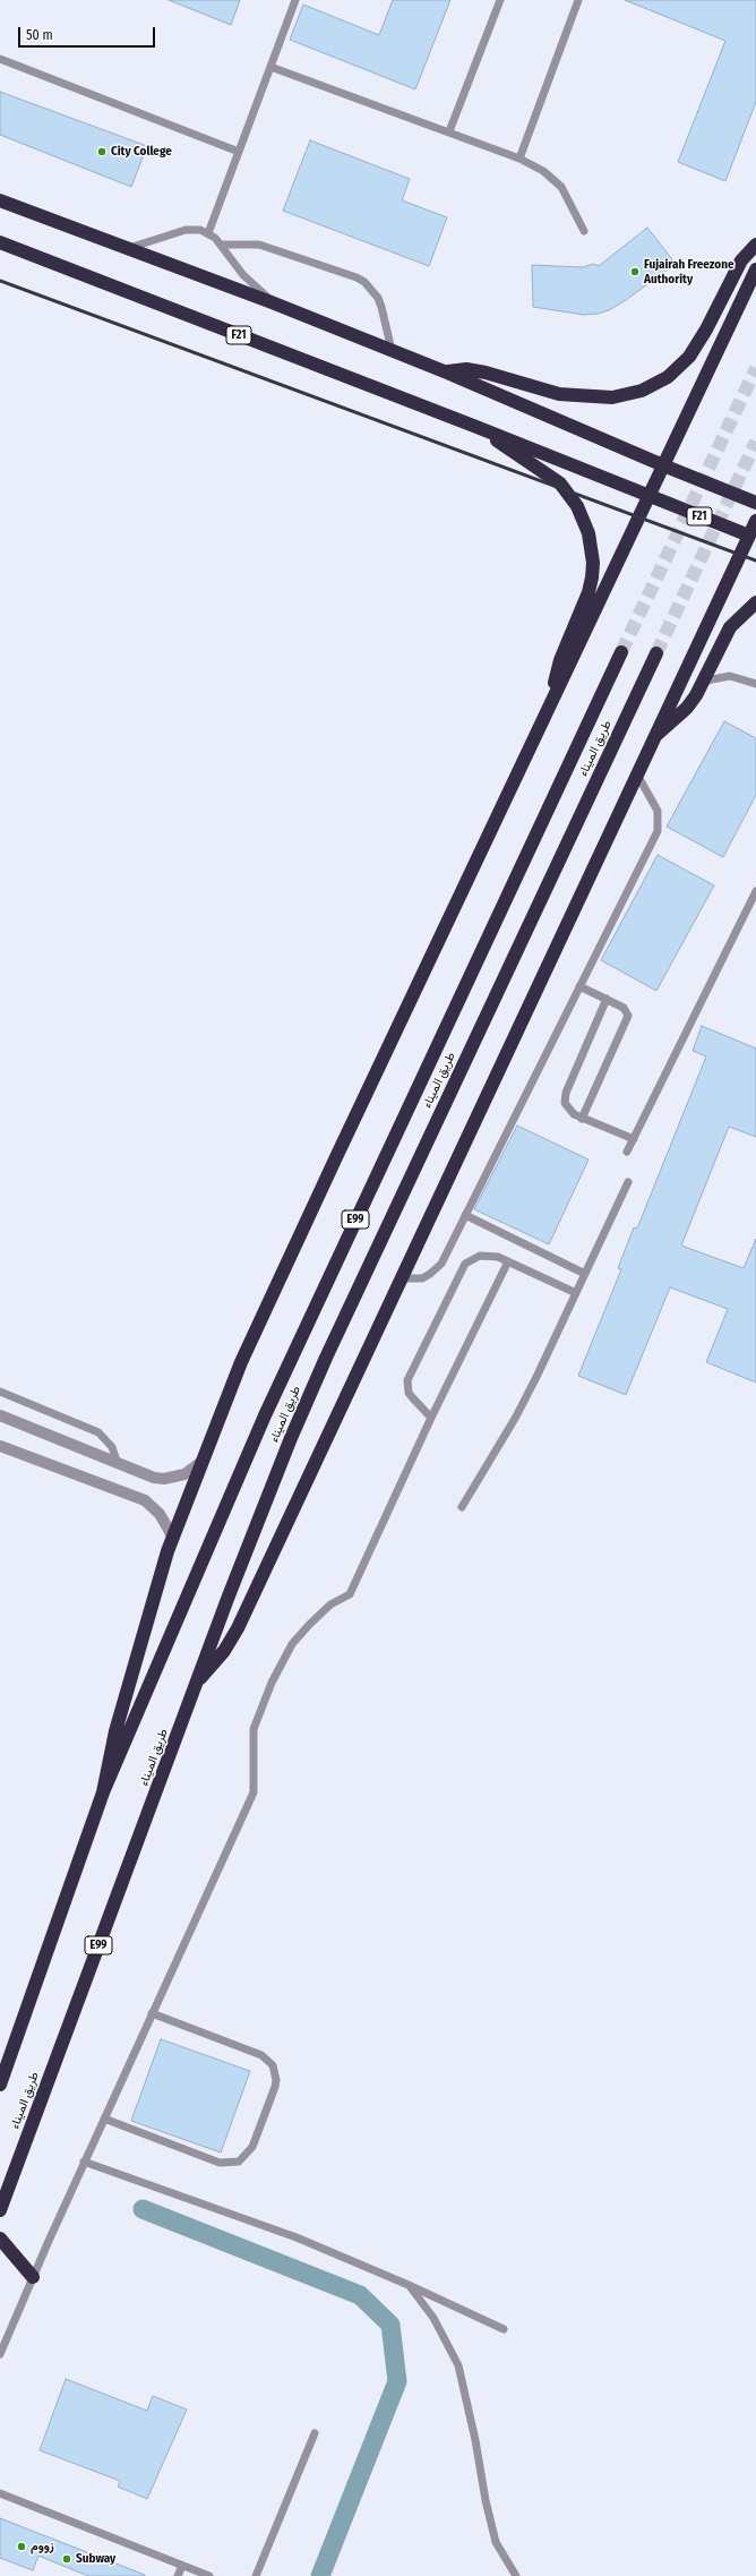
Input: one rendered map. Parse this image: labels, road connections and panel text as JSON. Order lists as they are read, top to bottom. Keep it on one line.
{"streets":{"highway":["F21","طريق الميناء","E99"]},"places":["City College","Fujairah Freezone Authority","زووم","Subway"],"scale_bar":"50 m"}
